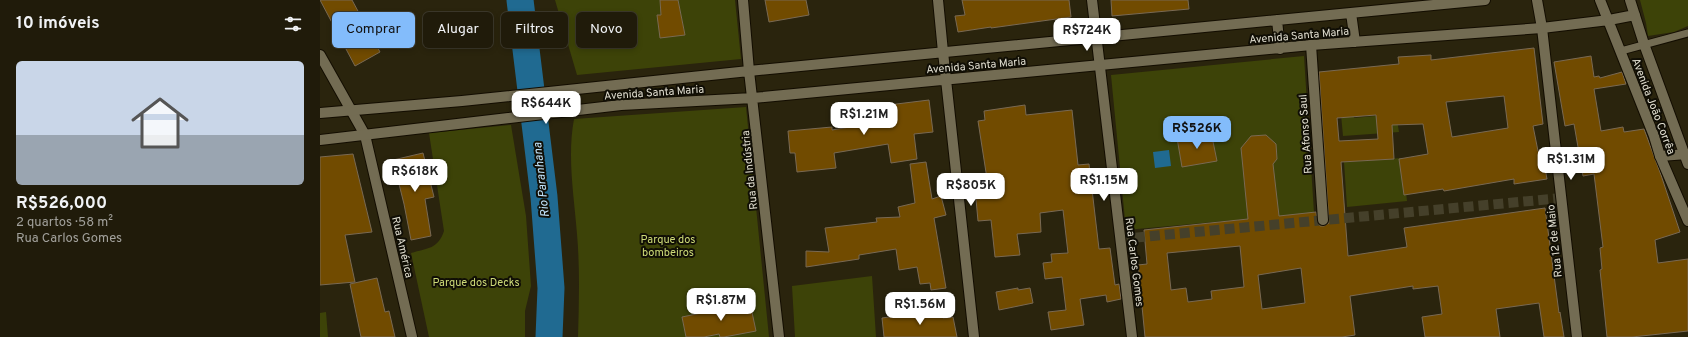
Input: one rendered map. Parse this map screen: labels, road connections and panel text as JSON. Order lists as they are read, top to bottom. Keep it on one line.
{"streets":{"main road":["Avenida Santa Maria","Avenida João Corrêa","Rua Afonso Saul","Rua da Indústria","Rua 12 de Maio","Rua América","Rua Carlos Gomes"]},"crossings":[["Avenida Santa Maria","Avenida João Corrêa"],["Avenida Santa Maria","Rua Afonso Saul"],["Avenida Santa Maria","Rua da Indústria"],["Avenida Santa Maria","Rua 12 de Maio"],["Avenida Santa Maria","Rua América"],["Avenida Santa Maria","Rua Carlos Gomes"]],"water":["Rio Paranhana"],"parks":["Parque dos bombeiros","Parque dos Decks"],"page":{"heading":"10 imóveis","chip":["Comprar","Alugar","Filtros","Novo"],"price":["R$724K","R$644K","R$1.21M","R$526K","R$1.31M","R$618K","R$1.15M","R$805K","R$1.87M","R$1.56M"],"list":[{"name":"R$526,000","note":"2 quartos · 58 m² · Rua Carlos Gomes"}]}}
